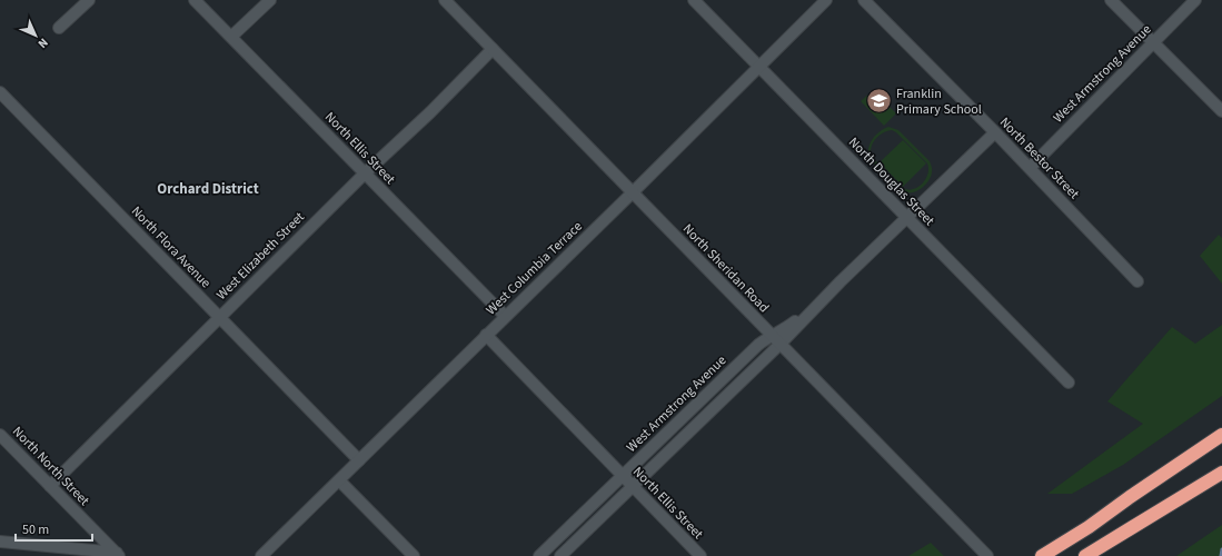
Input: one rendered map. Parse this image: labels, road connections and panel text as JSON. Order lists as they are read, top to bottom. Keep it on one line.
{"streets":{"street":["West Armstrong Avenue","North Ellis Street","North Bestor Street","North Douglas Street","North Flora Avenue","West Elizabeth Street","West Columbia Terrace","North Sheridan Road","North North Street"]},"crossings":[["West Armstrong Avenue","North Ellis Street"],["West Armstrong Avenue","North Bestor Street"],["West Armstrong Avenue","North Douglas Street"],["West Armstrong Avenue","North Sheridan Road"],["North Ellis Street","West Elizabeth Street"],["North Ellis Street","West Columbia Terrace"],["North Douglas Street","West Columbia Terrace"],["North Flora Avenue","West Elizabeth Street"],["North Flora Avenue","West Columbia Terrace"],["West Elizabeth Street","North Sheridan Road"],["West Elizabeth Street","North North Street"],["West Columbia Terrace","North Sheridan Road"]],"districts":["Orchard District"],"places":{"school or university":["Franklin Primary School"]},"scale_bar":"50 m","north":"bottom right"}
